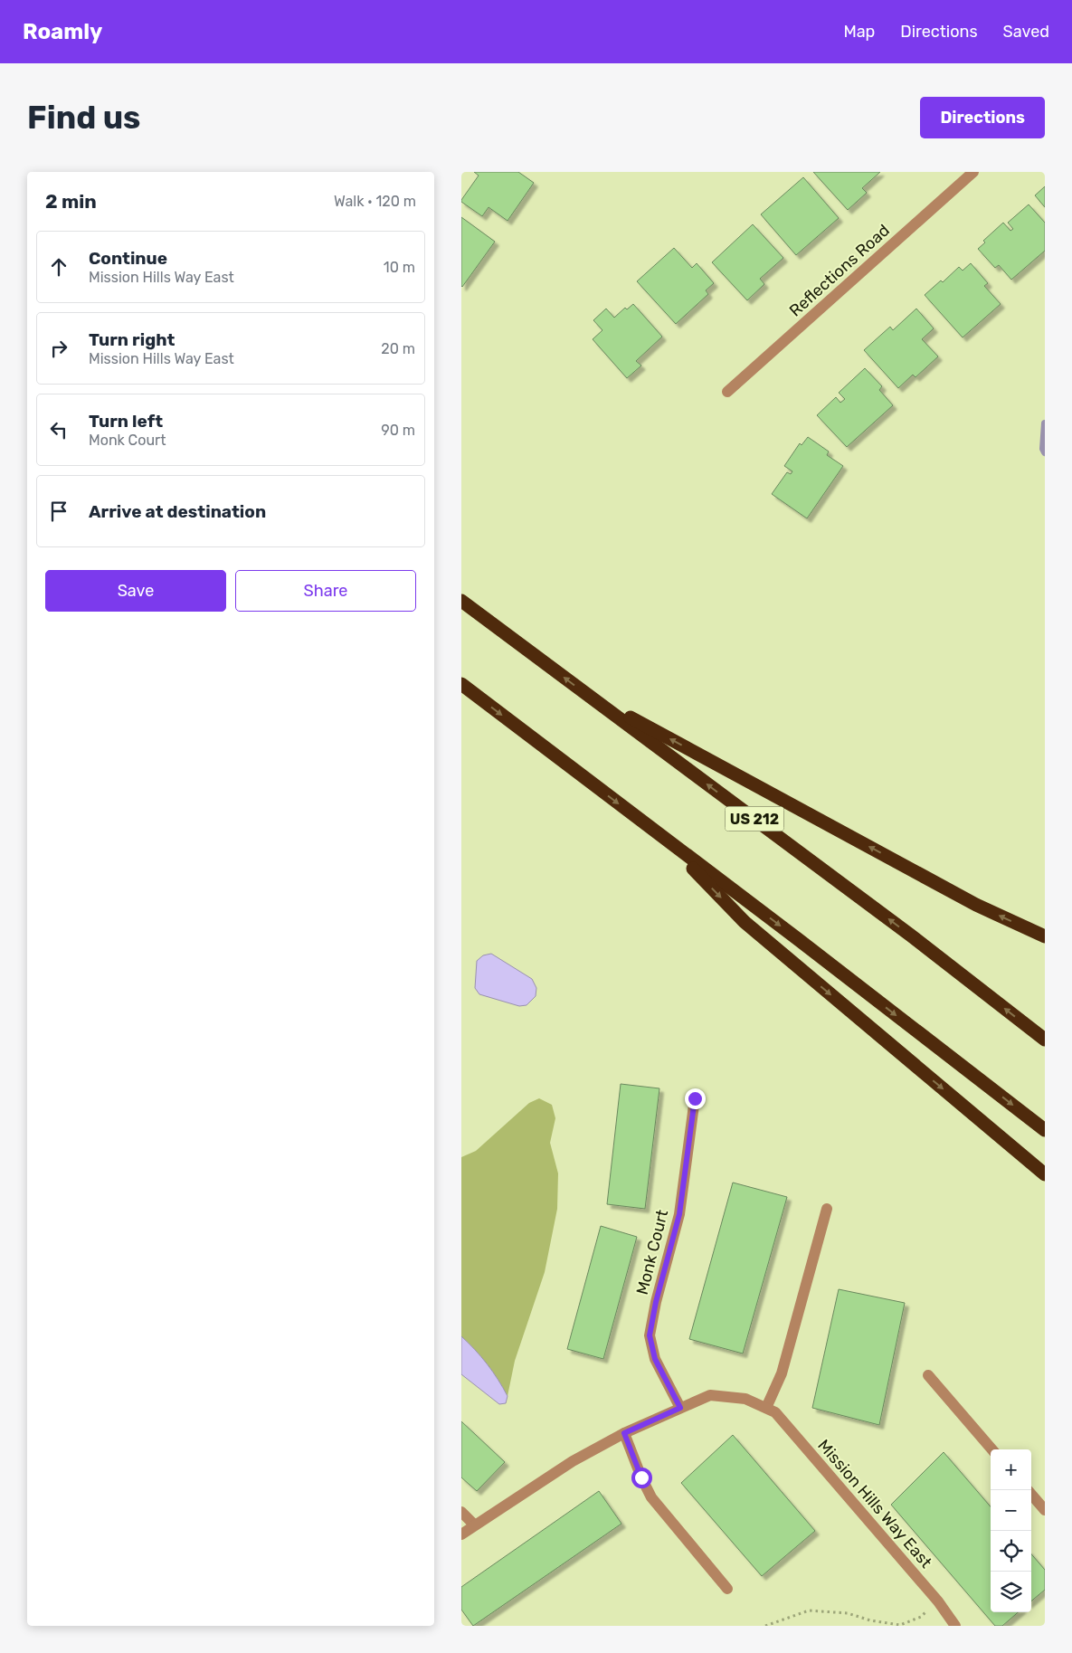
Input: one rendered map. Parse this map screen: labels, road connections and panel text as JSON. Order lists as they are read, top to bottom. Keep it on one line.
{"streets":{"highway":["US 212"],"street":["Reflections Road","Monk Court","Mission Hills Way East"]},"crossings":[["Monk Court","Mission Hills Way East"]],"page":{"header":"Roamly","nav":["Map","Directions","Saved"],"buttons":["Directions",["Save","Share"]],"title":"Find us","heading":["2 min","Walk · 120 m"],"list":[["Continue","Mission Hills Way East","10 m"],["Turn right","Mission Hills Way East","20 m"],["Turn left","Monk Court","90 m"],"Arrive at destination"],"map_buttons":["+","−"]}}
